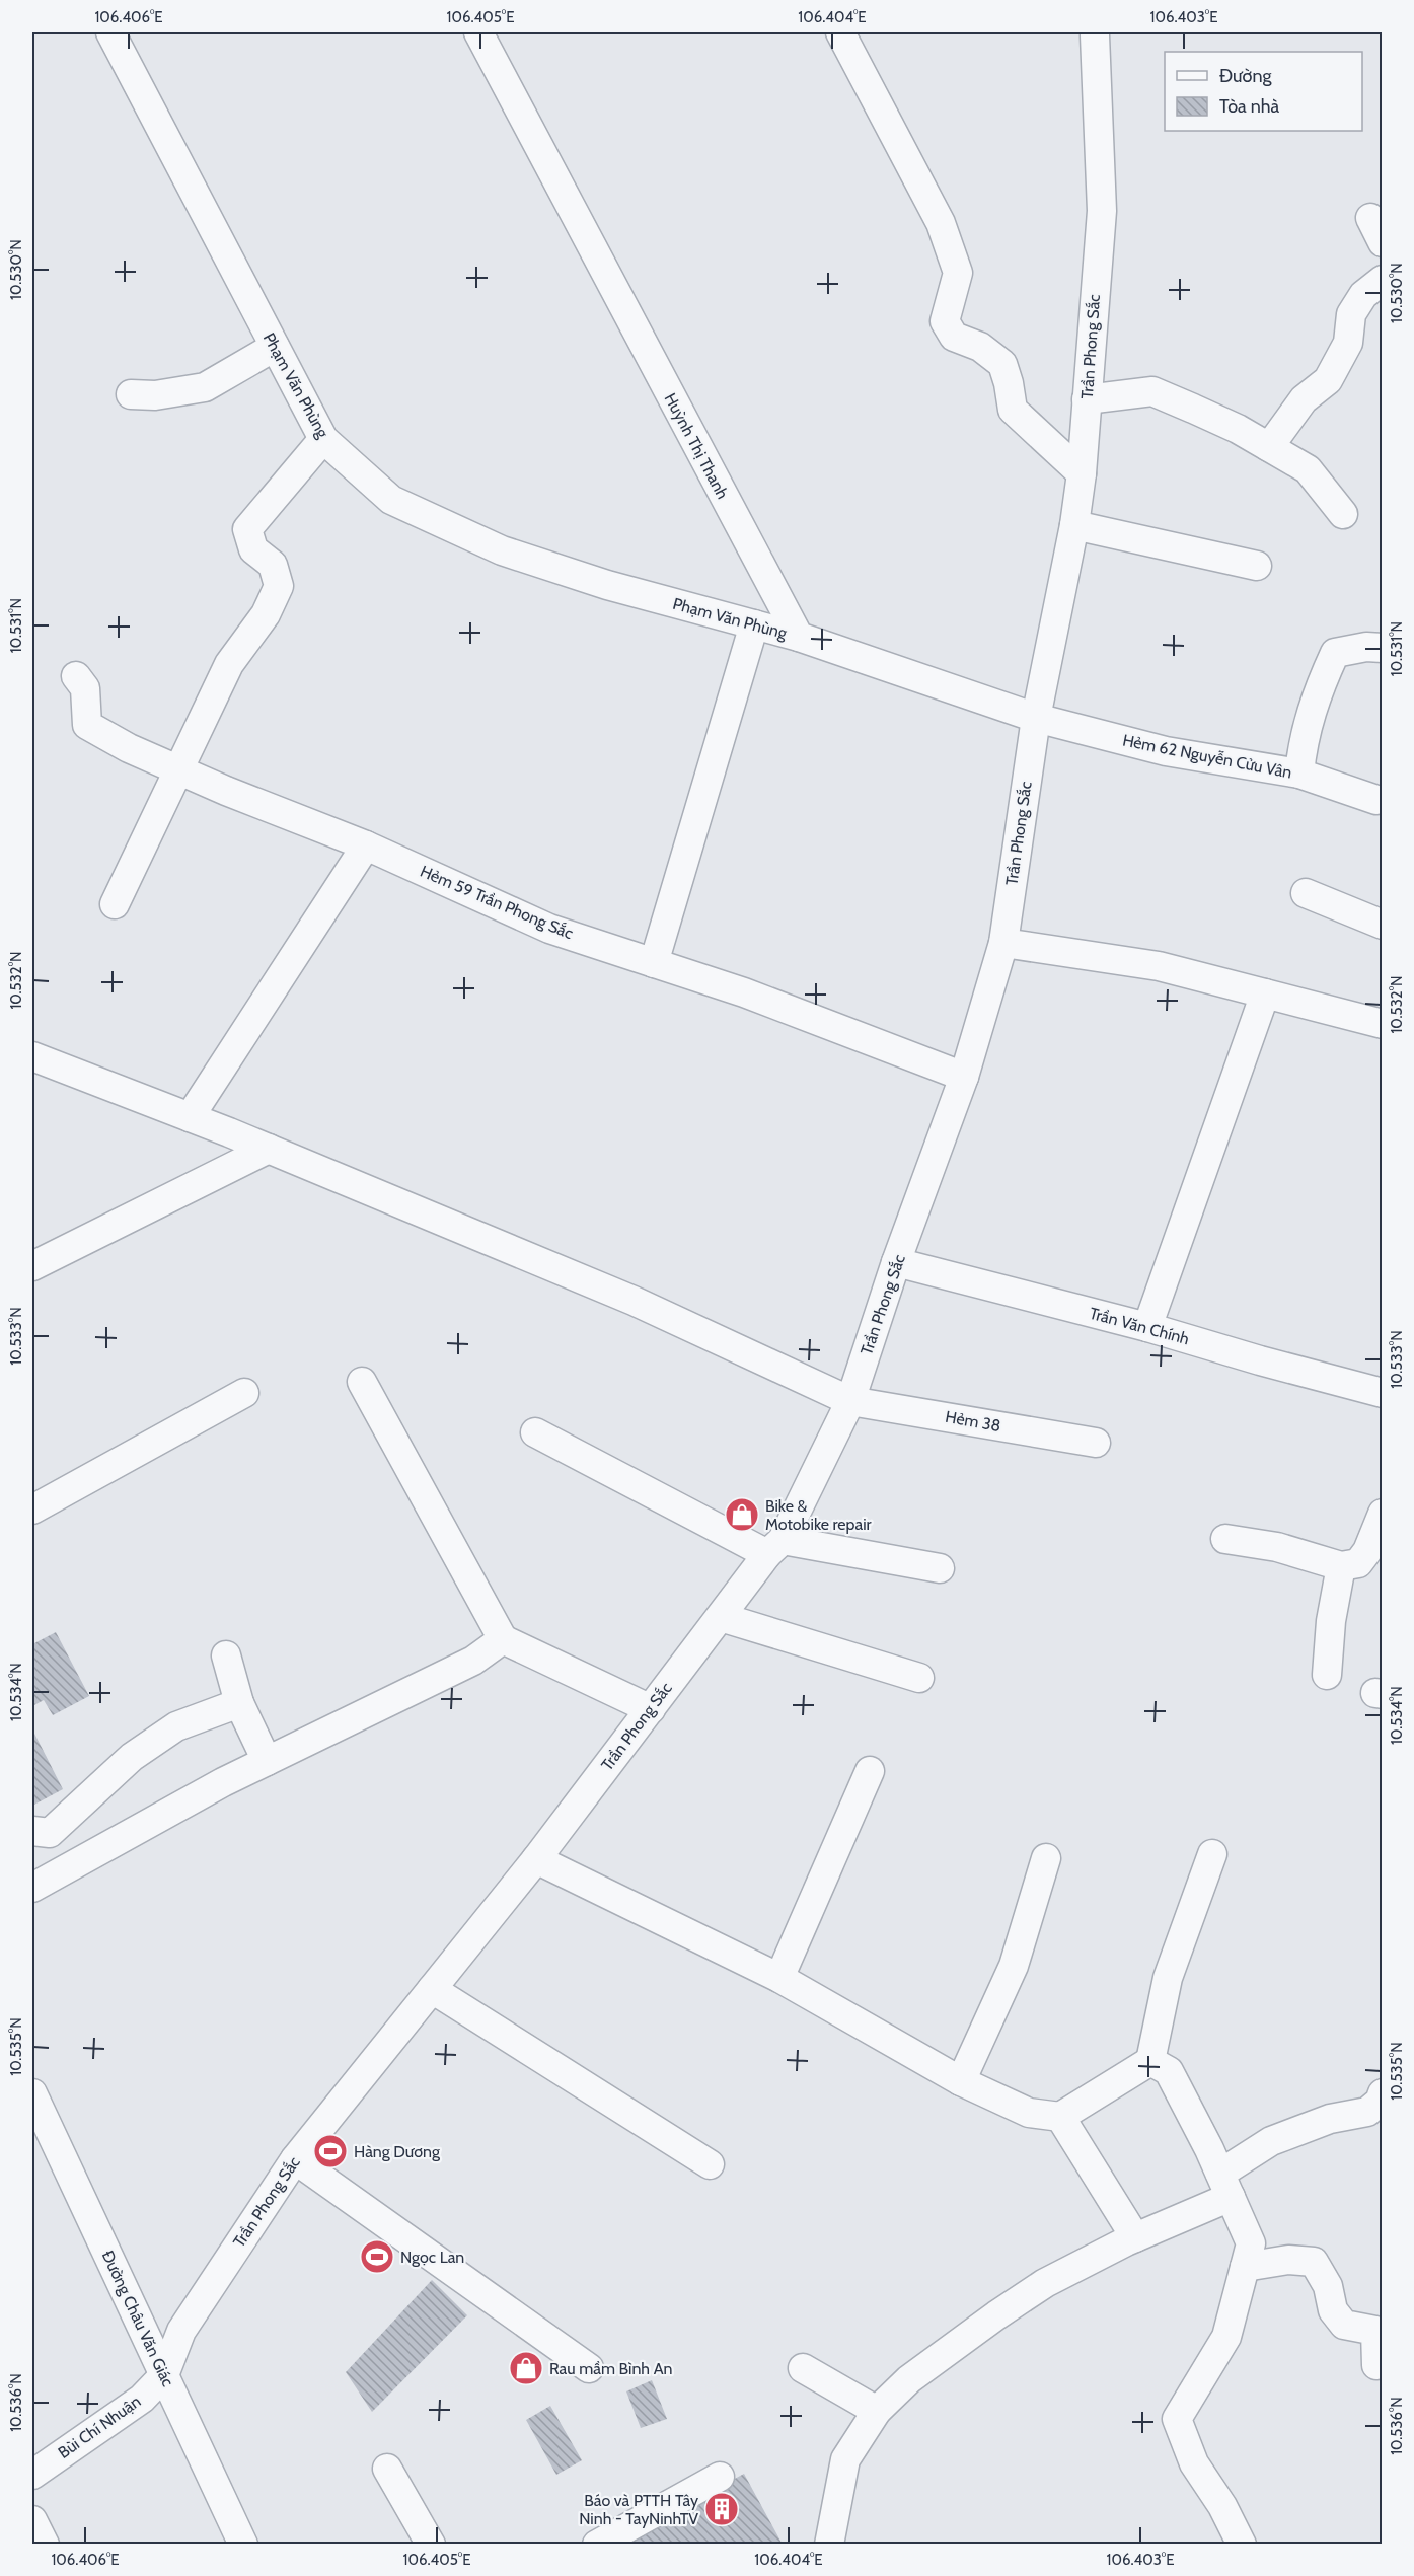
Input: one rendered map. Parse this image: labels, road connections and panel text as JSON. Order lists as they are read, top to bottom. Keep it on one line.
{"streets":{"street":["Trần Phong Sắc","Phạm Văn Phùng","Huỳnh Thị Thanh","Hẻm 62 Nguyễn Cửu Vân","Hẻm 59 Trần Phong Sắc","Trần Văn Chính","Hẻm 38","Đường Châu Văn Giác","Bùi Chí Nhuận"]},"crossings":[["Trần Phong Sắc","Hẻm 62 Nguyễn Cửu Vân"],["Trần Phong Sắc","Hẻm 59 Trần Phong Sắc"],["Trần Phong Sắc","Trần Văn Chính"],["Trần Phong Sắc","Hẻm 38"],["Trần Phong Sắc","Đường Châu Văn Giác"],["Trần Phong Sắc","Bùi Chí Nhuận"],["Phạm Văn Phùng","Huỳnh Thị Thanh"],["Đường Châu Văn Giác","Bùi Chí Nhuận"]],"places":{"shop":["Bike & Motobike repair","Rau mầm Bình An"],"sports":["Hàng Dương","Ngọc Lan"],"building":["Báo và PTTH Tây Ninh - TayNinhTV"]},"legend":["Đường","Tòa nhà"],"coordinates":["106.406°E","106.405°E","106.404°E","106.403°E","10.530°N","10.531°N","10.532°N","10.533°N","10.534°N","10.535°N","10.536°N"]}
